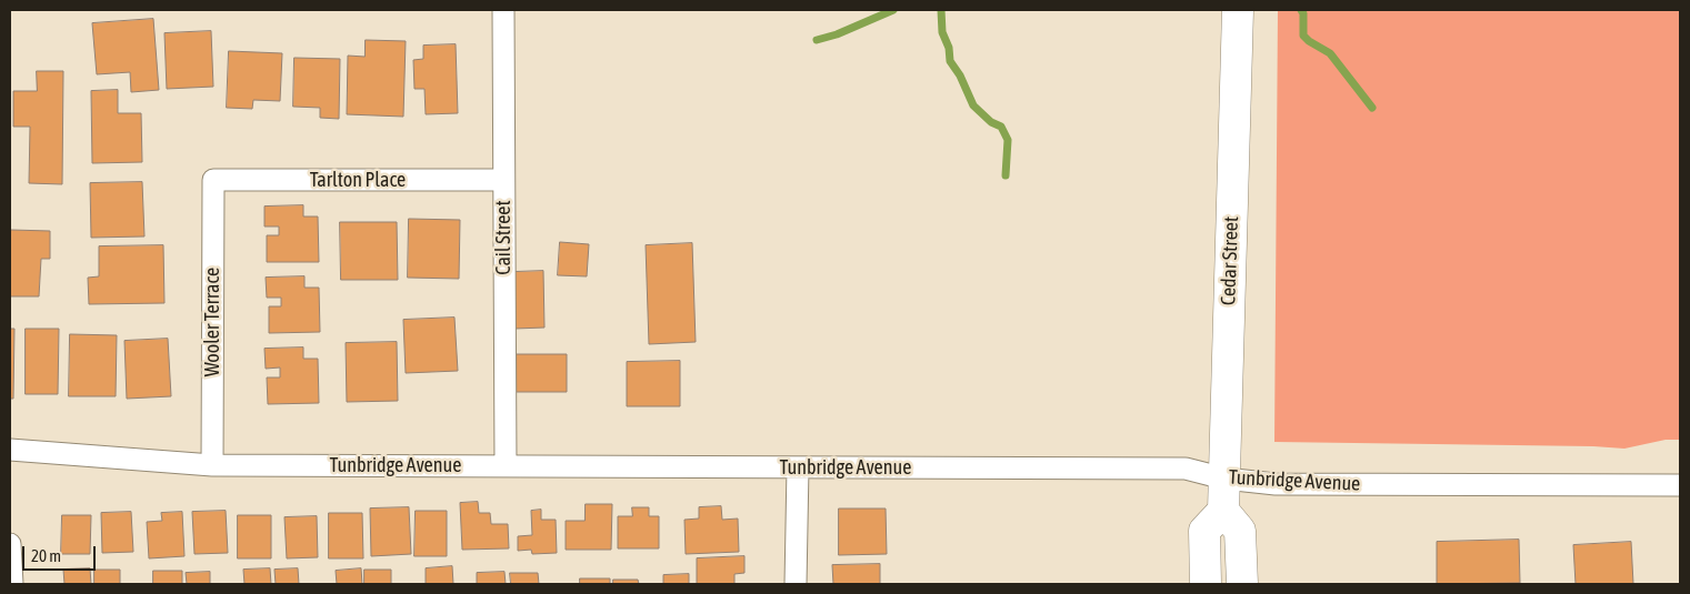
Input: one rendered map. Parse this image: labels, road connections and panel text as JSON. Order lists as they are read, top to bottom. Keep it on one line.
{"streets":{"main road":["Cedar Street"],"street":["Tarlton Place","Cail Street","Wooler Terrace","Tunbridge Avenue"]},"crossings":[["Tarlton Place","Cail Street"],["Tarlton Place","Wooler Terrace"],["Cail Street","Tunbridge Avenue"],["Cedar Street","Tunbridge Avenue"],["Wooler Terrace","Tunbridge Avenue"]],"scale_bar":"20 m"}
